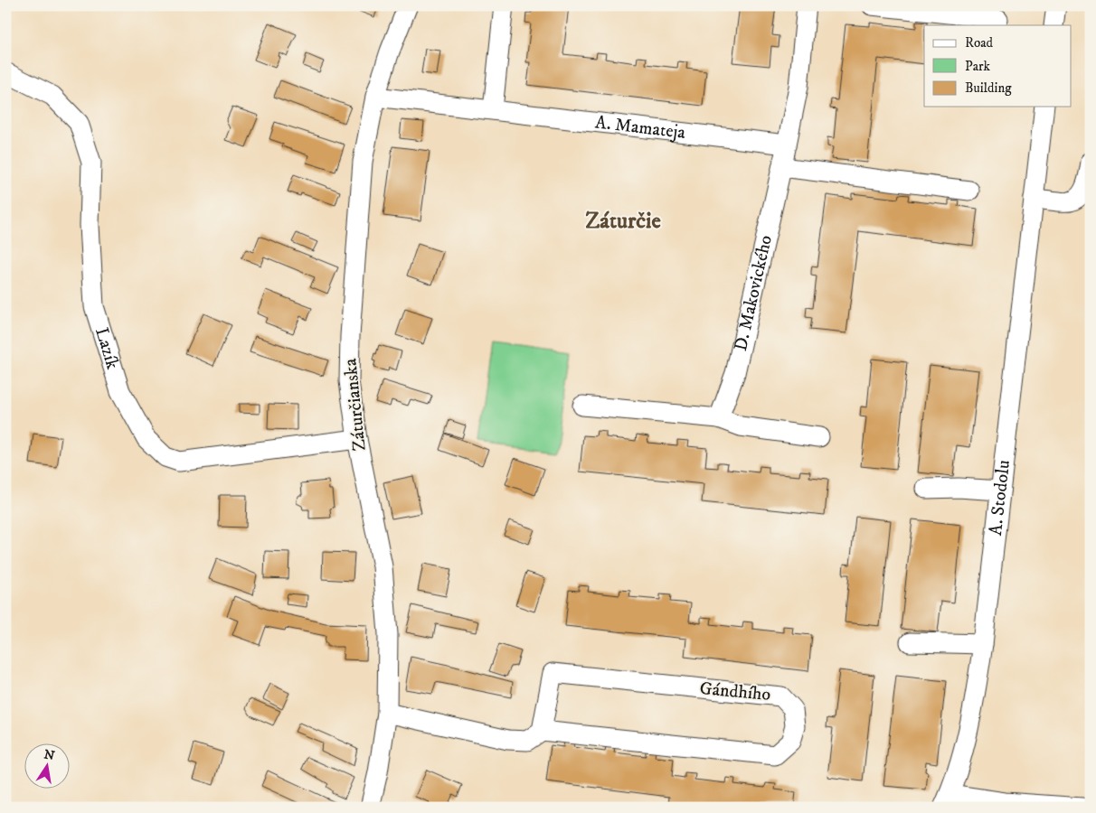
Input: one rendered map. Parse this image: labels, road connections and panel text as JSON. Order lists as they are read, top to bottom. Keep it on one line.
{"streets":{"street":["A. Mamateja","D. Makovického","Lazík","Záturčianska","A. Stodolu","Gándhího"]},"crossings":[["A. Mamateja","D. Makovického"],["A. Mamateja","Záturčianska"],["Lazík","Záturčianska"]],"districts":["Záturčie"],"legend":["Road","Park","Building"],"north":"top"}
